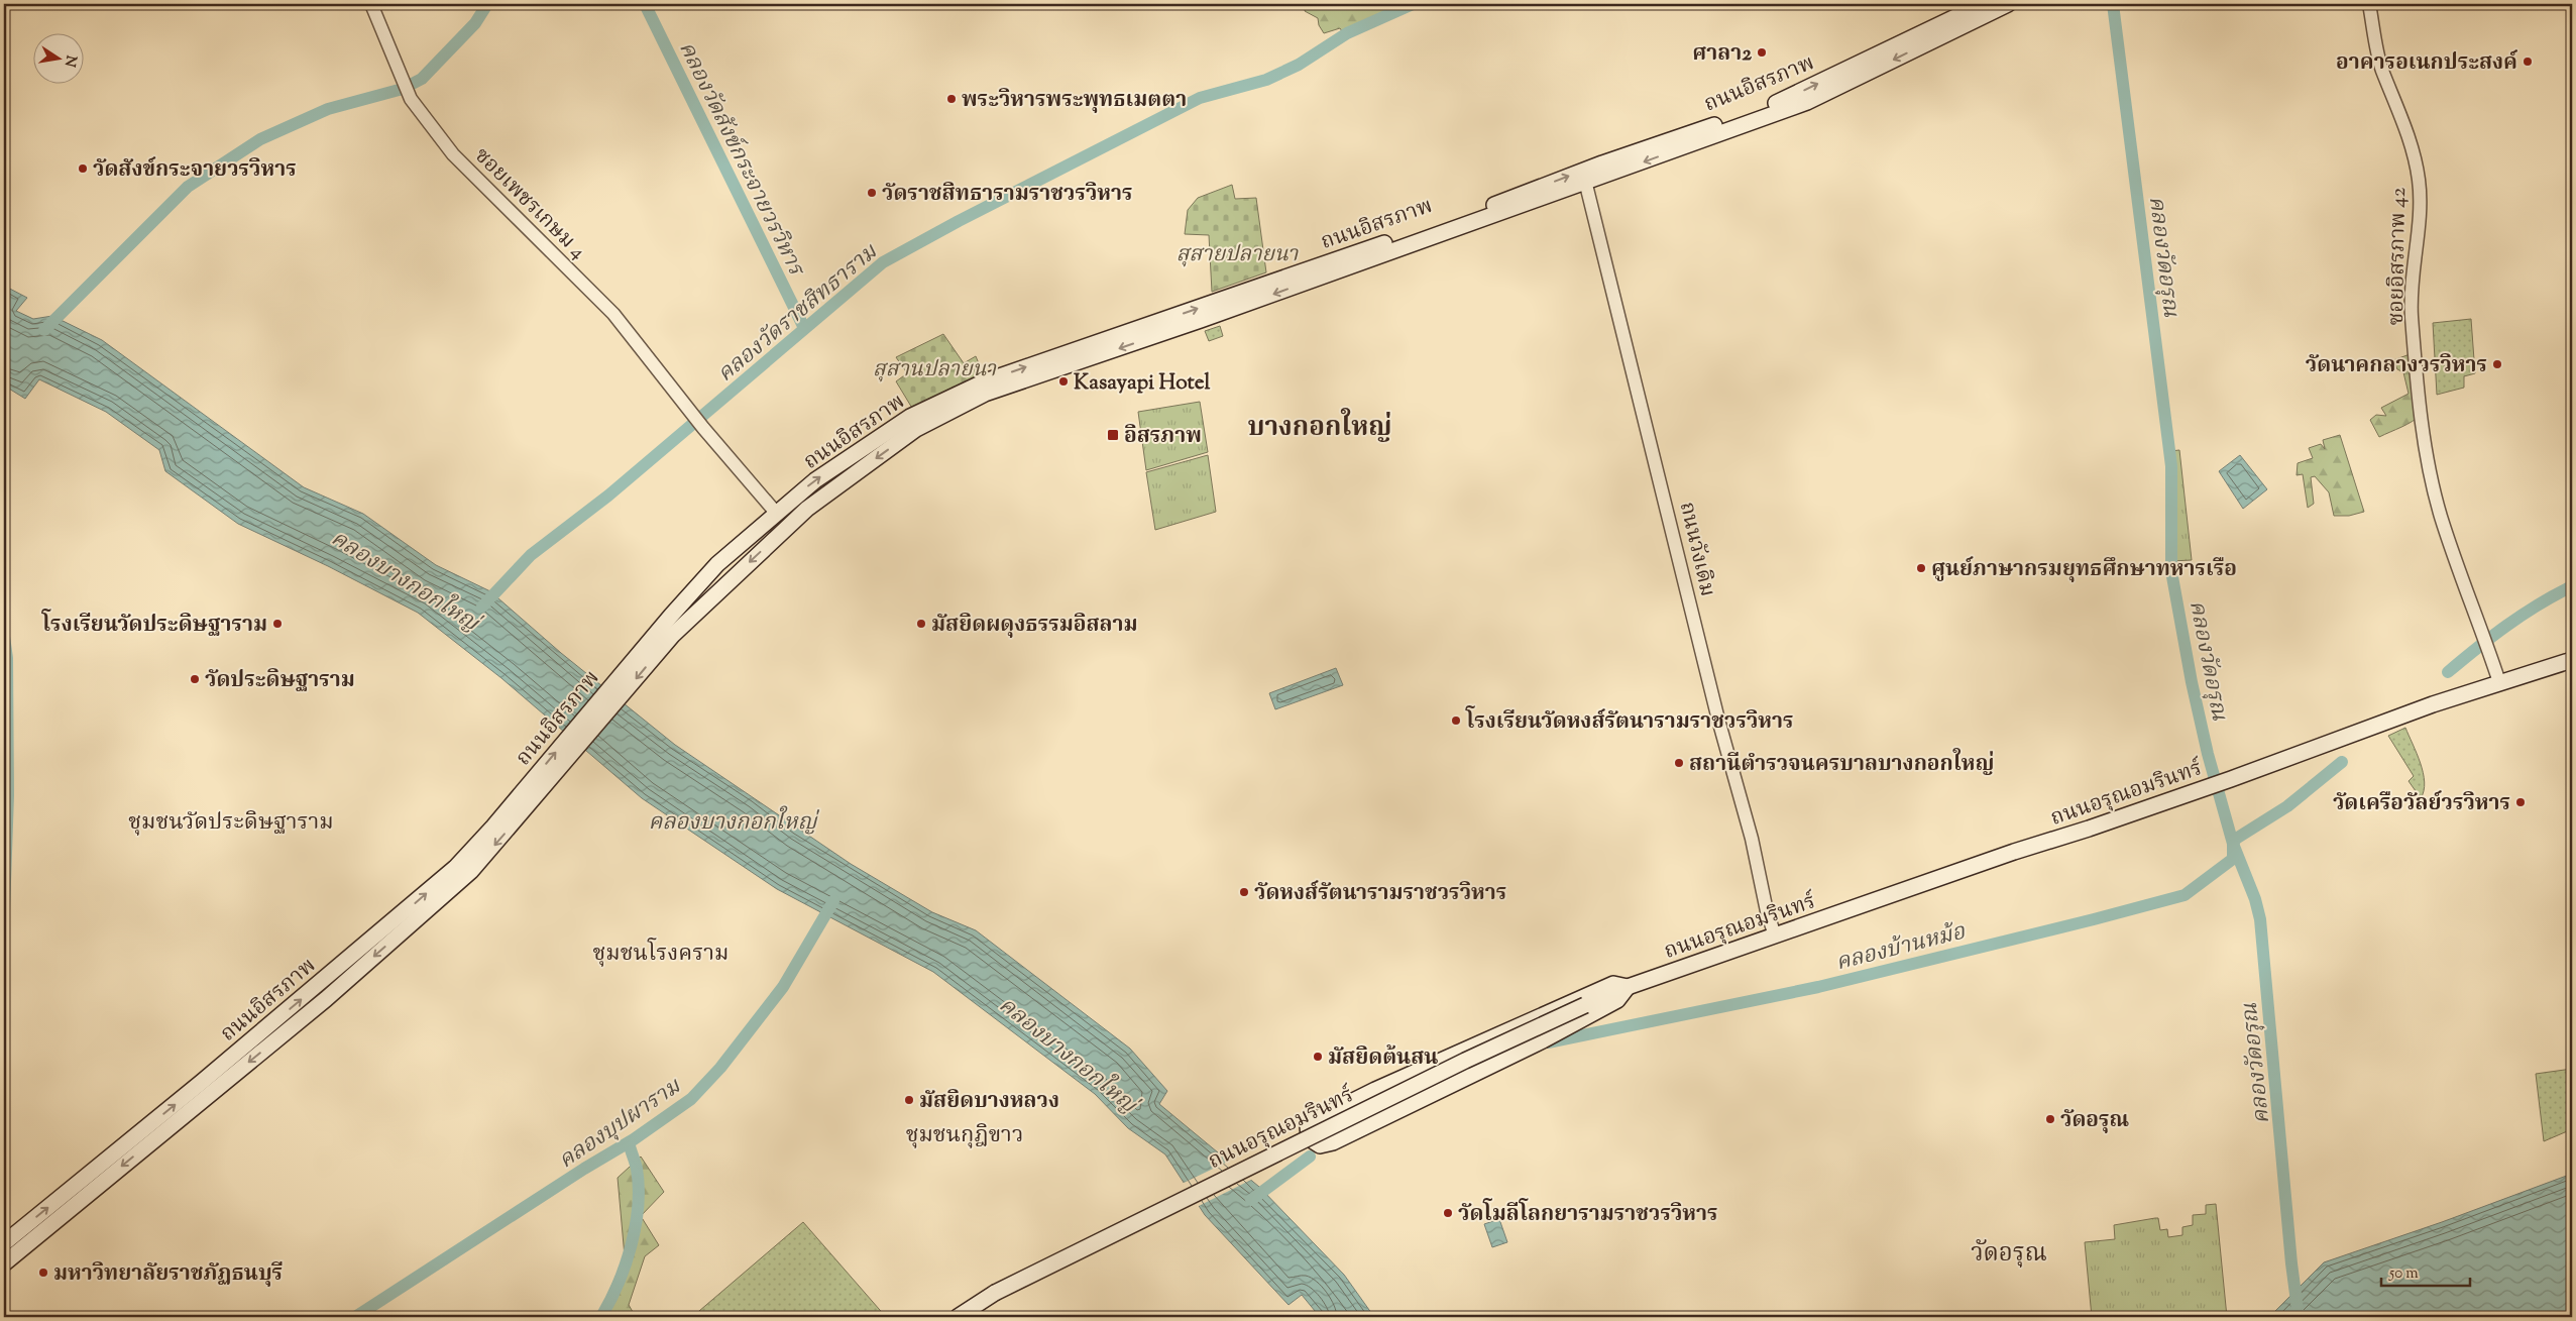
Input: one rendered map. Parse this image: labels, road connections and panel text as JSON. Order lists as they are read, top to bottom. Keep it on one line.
{"streets":{"main road":["ถนนอิสรภาพ","ถนนอรุณอมรินทร์"],"street":["ซอยเพชรเกษม 4","ซอยอิสรภาพ 42","ถนนวังเดิม"]},"crossings":[["ถนนอิสรภาพ","ซอยเพชรเกษม 4"],["ถนนอิสรภาพ","ถนนวังเดิม"],["ซอยอิสรภาพ 42","ถนนอรุณอมรินทร์"],["ถนนวังเดิม","ถนนอรุณอมรินทร์"]],"districts":["บางกอกใหญ่","ชุมชนวัดประดิษฐาราม","ชุมชนโรงคราม","ชุมชนกุฎิขาว","วัดอรุณ"],"water":["คลองวัดสังข์กระจายวรวิหาร","คลองวัดอรุณ","คลองวัดราชสิทธาราม","คลองบางกอกใหญ่","คลองบ้านหม้อ","คลองบุปผาราม"],"parks":["สุสายปลายนา","สุสานปลายนา"],"places":{"other":["ศาลา2","อาคารอเนกประสงค์","พระวิหารพระพุทธเมตตา","วัดสังข์กระจายวรวิหาร","วัดราชสิทธารามราชวรวิหาร","วัดนาคกลางวรวิหาร","Kasayapi Hotel","ศูนย์ภาษากรมยุทธศึกษาทหารเรือ","โรงเรียนวัดประดิษฐาราม","มัสยิดผดุงธรรมอิสลาม","วัดประดิษฐาราม","โรงเรียนวัดหงส์รัตนารามราชวรวิหาร","สถานีตำรวจนครบาลบางกอกใหญ่","วัดเครือวัลย์วรวิหาร","วัดหงส์รัตนารามราชวรวิหาร","มัสยิดต้นสน","มัสยิดบางหลวง","วัดอรุณ","วัดโมลีโลกยารามราชวรวิหาร","มหาวิทยาลัยราชภัฏธนบุรี"],"transit":["อิสรภาพ"]},"scale_bar":"50 m","north":"right"}
